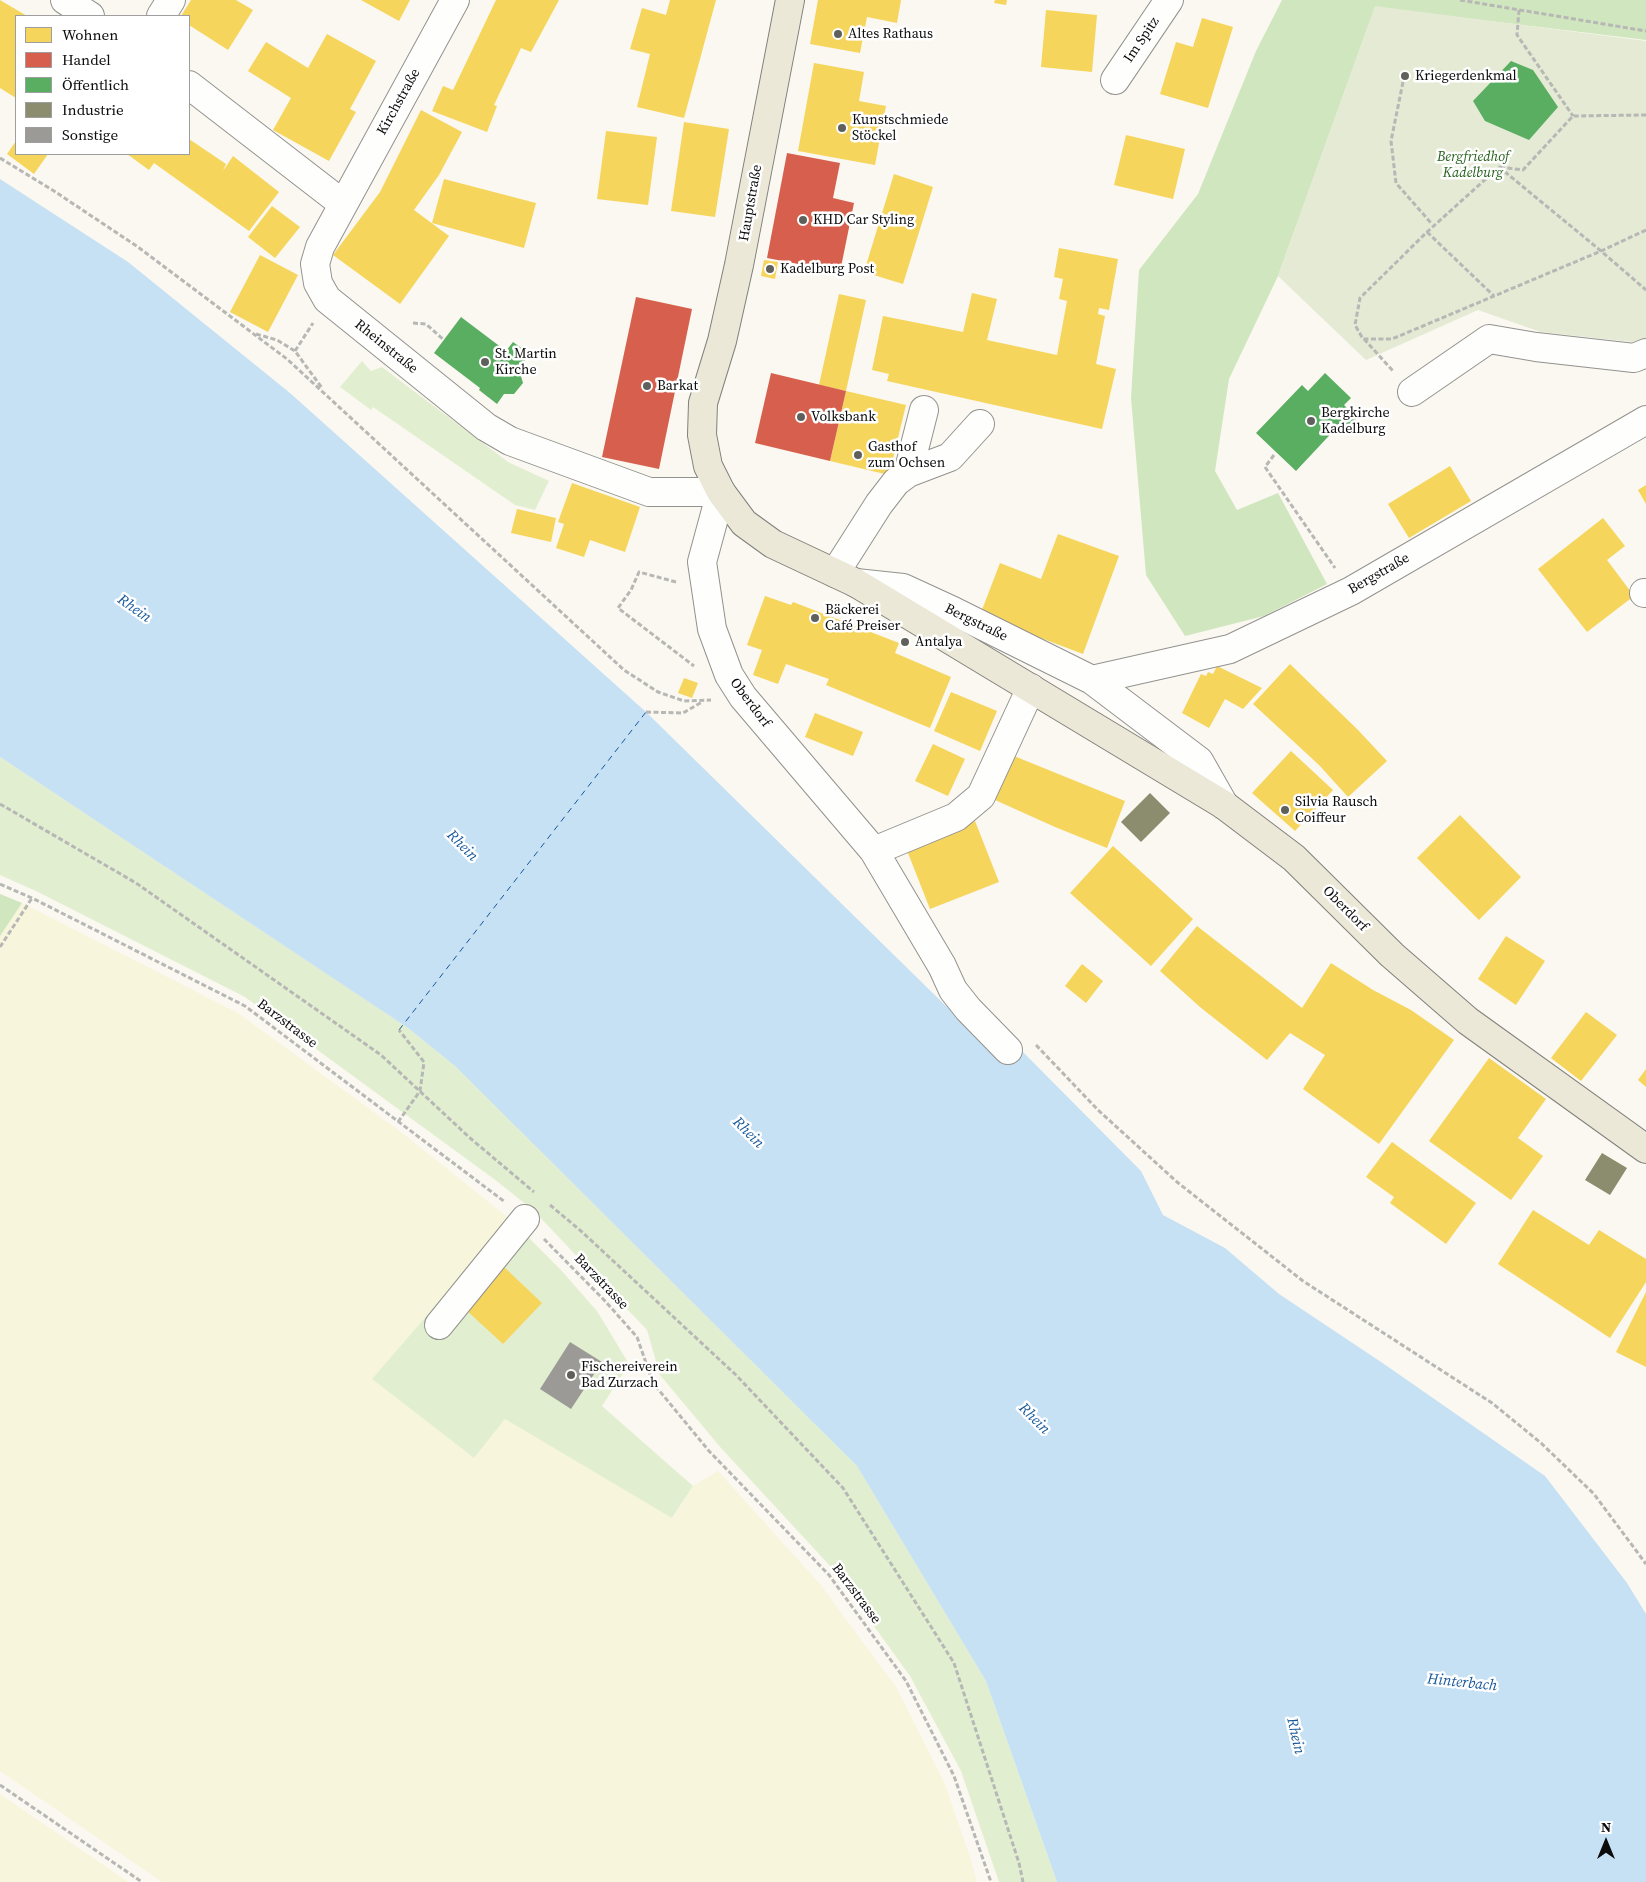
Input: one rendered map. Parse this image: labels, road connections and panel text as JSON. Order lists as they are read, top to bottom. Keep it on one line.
{"streets":{"main road":["Hauptstraße","Oberdorf"],"street":["Im Spitz","Kirchstraße","Rheinstraße","Bergstraße"],"path":["Barzstrasse"]},"crossings":[["Kirchstraße","Rheinstraße"],["Hauptstraße","Oberdorf"],["Rheinstraße","Oberdorf"],["Bergstraße","Oberdorf"]],"water":["Rhein","Hinterbach"],"parks":["Bergfriedhof Kadelburg"],"places":["Altes Rathaus","Kriegerdenkmal","Kunstschmiede Stöckel","KHD Car Styling","Kadelburg Post","St. Martin Kirche","Barkat","Volksbank","Bergkirche Kadelburg","Gasthof zum Ochsen","Bäckerei Café Preiser","Antalya","Silvia Rausch Coiffeur","Fischereiverein Bad Zurzach"],"legend":["Wohnen","Handel","Öffentlich","Industrie","Sonstige"],"north":"top"}
